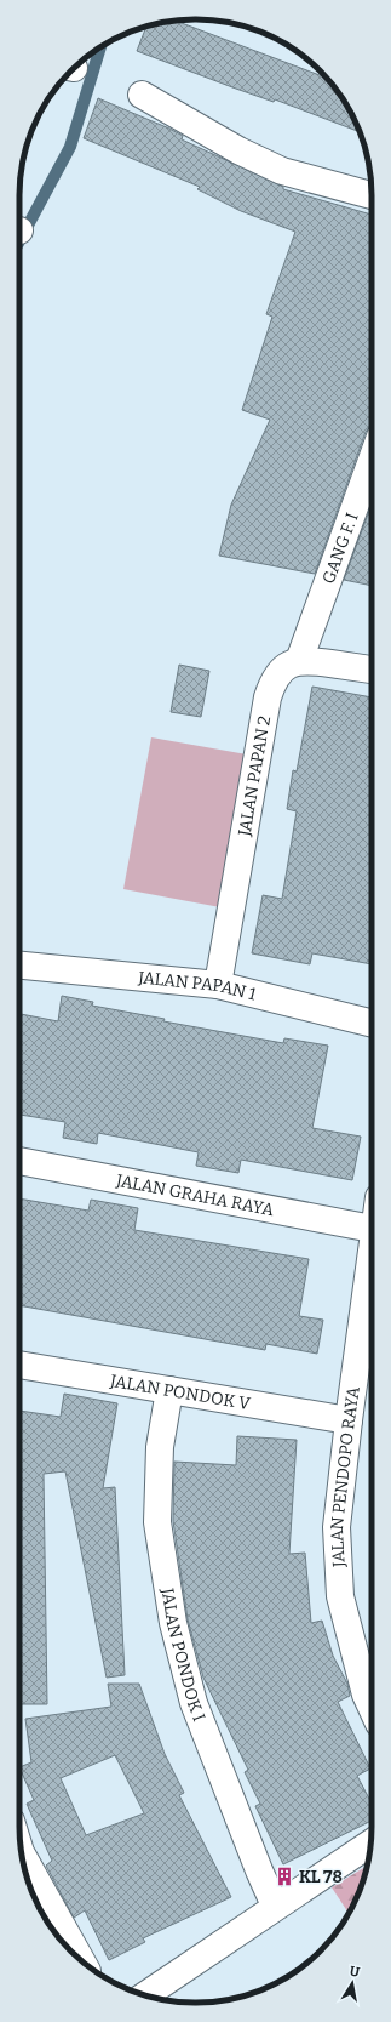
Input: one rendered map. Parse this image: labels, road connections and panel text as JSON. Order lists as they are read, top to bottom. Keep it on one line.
{"streets":{"street":["GANG F. I","JALAN PAPAN 2","JALAN PAPAN 1","JALAN GRAHA RAYA","JALAN PONDOK V","JALAN PENDOPO RAYA","JALAN PONDOK I"]},"crossings":[["GANG F. I","JALAN PAPAN 2"],["JALAN PAPAN 2","JALAN PAPAN 1"],["JALAN PONDOK V","JALAN PENDOPO RAYA"],["JALAN PONDOK V","JALAN PONDOK I"]],"places":{"building":["KL 78"]},"north":"top"}
